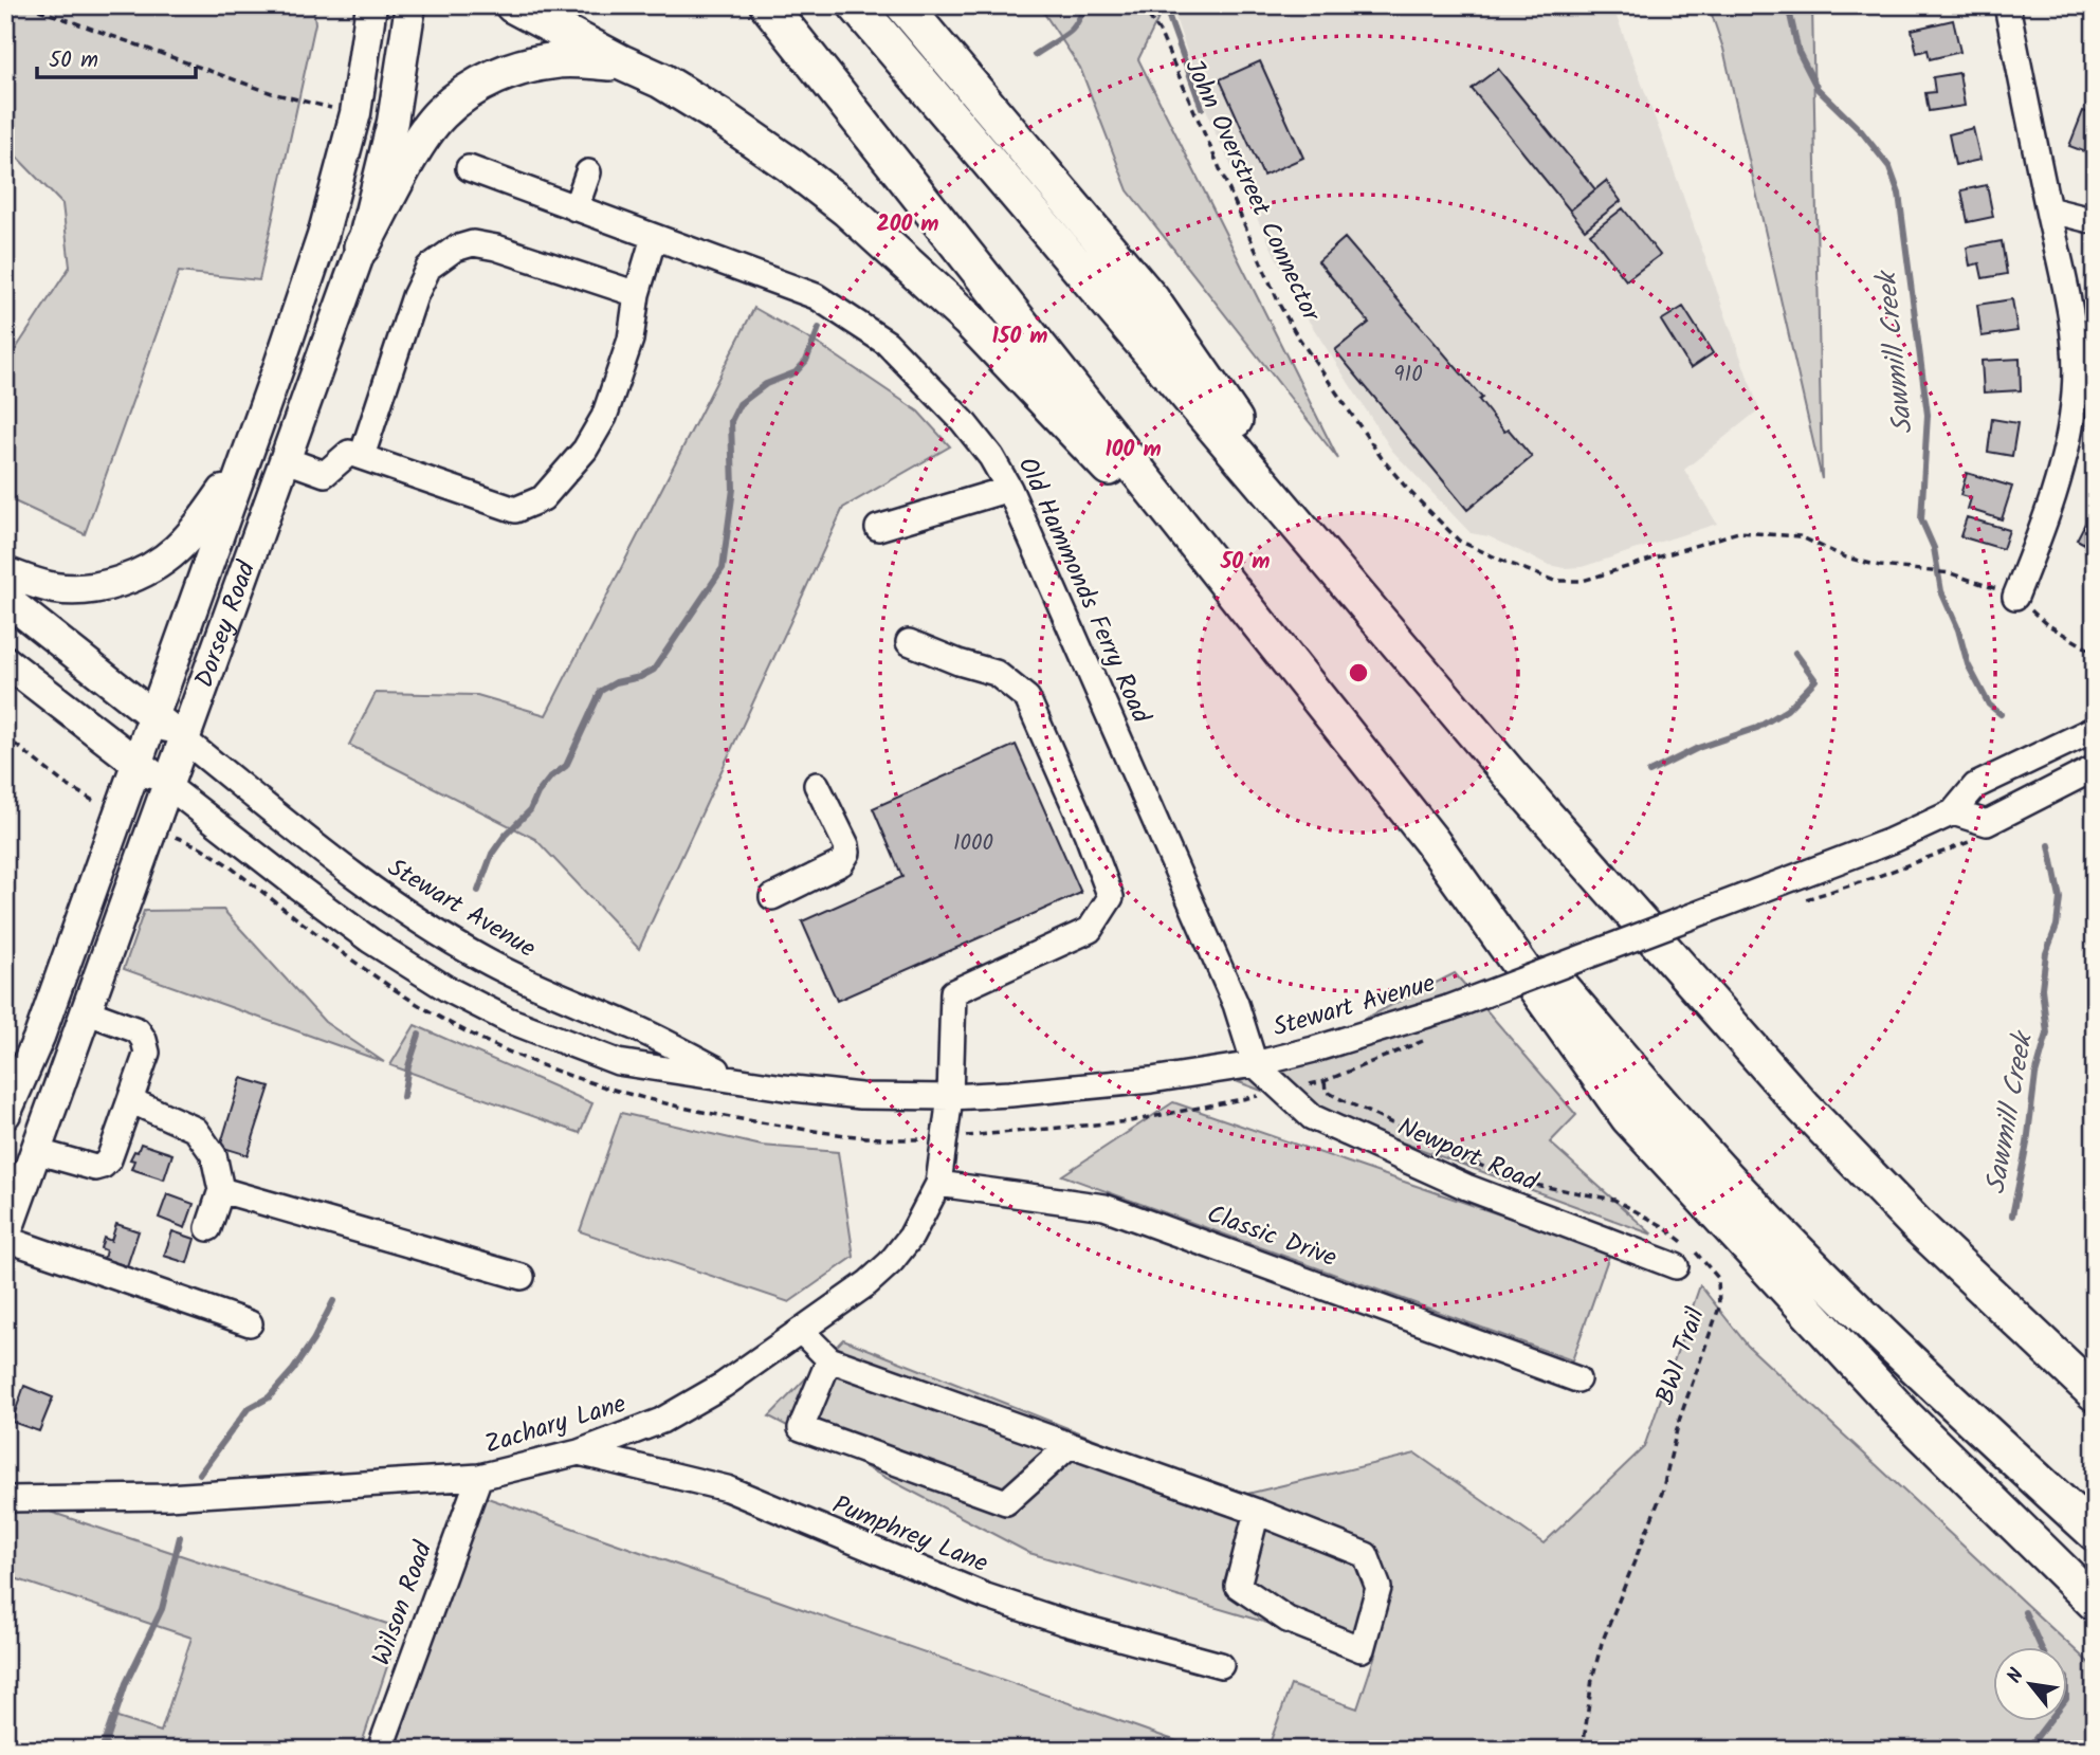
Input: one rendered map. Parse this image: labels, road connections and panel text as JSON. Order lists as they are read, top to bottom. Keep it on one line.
{"streets":{"main road":["Dorsey Road"],"street":["Old Hammonds Ferry Road","Stewart Avenue","Newport Road","Classic Drive","Zachary Lane","Pumphrey Lane","Wilson Road"],"path":["John Overstreet Connector","BWI Trail"]},"crossings":[["Old Hammonds Ferry Road","Stewart Avenue"],["Old Hammonds Ferry Road","Newport Road"],["Dorsey Road","Stewart Avenue"],["Stewart Avenue","Newport Road"],["Stewart Avenue","Zachary Lane"],["Classic Drive","Zachary Lane"],["Zachary Lane","Pumphrey Lane"],["Zachary Lane","Wilson Road"]],"water":["Sawmill Creek"],"house_numbers":["910","1000"],"scale_bar":"50 m","north":"top left","rings":["200 m","150 m","100 m","50 m"]}
